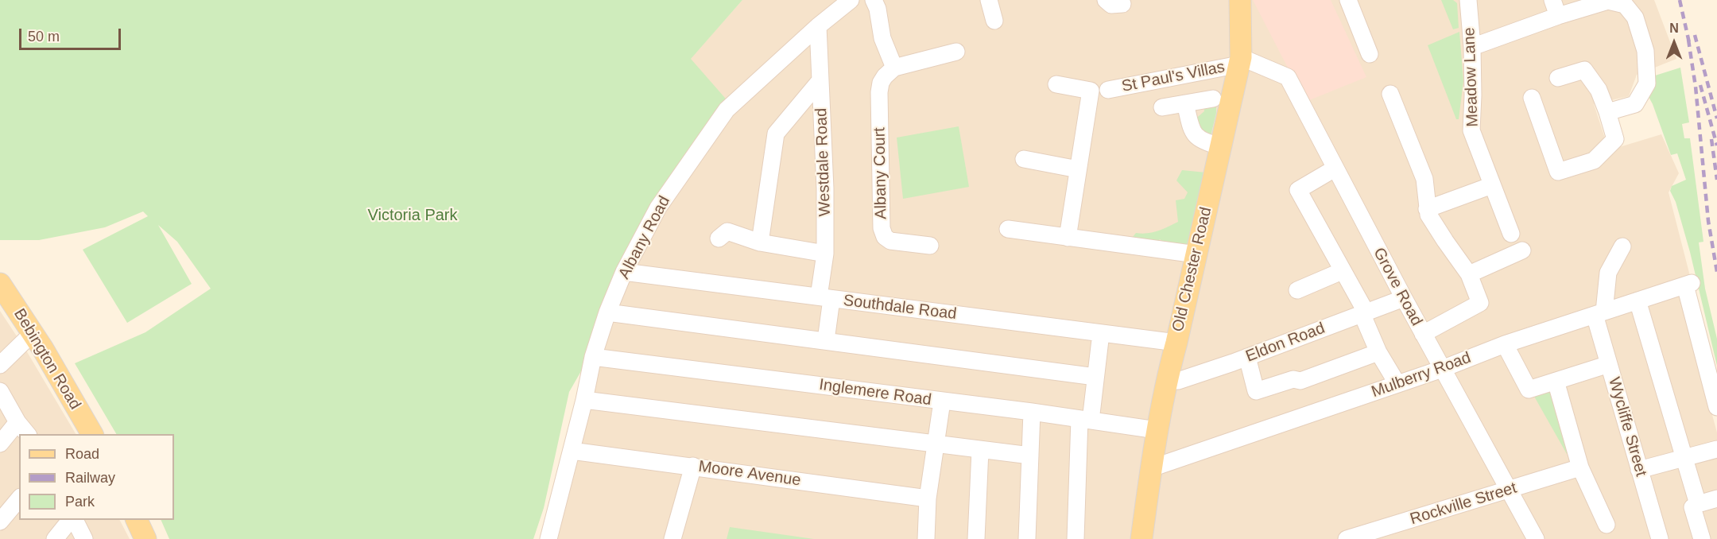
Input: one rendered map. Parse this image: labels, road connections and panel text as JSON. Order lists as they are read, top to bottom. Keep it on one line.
{"streets":{"main road":["Old Chester Road","Bebington Road"],"street":["St Paul's Villas","Meadow Lane","Westdale Road","Albany Court","Albany Road","Grove Road","Southdale Road","Eldon Road","Mulberry Road","Inglemere Road","Wycliffe Street","Moore Avenue","Rockville Street"]},"crossings":[["St Paul's Villas","Old Chester Road"],["St Paul's Villas","Grove Road"],["Westdale Road","Albany Road"],["Westdale Road","Southdale Road"],["Albany Road","Southdale Road"],["Albany Road","Inglemere Road"],["Albany Road","Moore Avenue"],["Old Chester Road","Grove Road"],["Old Chester Road","Southdale Road"],["Old Chester Road","Eldon Road"],["Old Chester Road","Mulberry Road"],["Old Chester Road","Inglemere Road"],["Grove Road","Eldon Road"],["Grove Road","Mulberry Road"],["Grove Road","Rockville Street"],["Mulberry Road","Wycliffe Street"]],"parks":["Victoria Park"],"legend":["Road","Railway","Park"],"scale_bar":"50 m","north":"top"}
